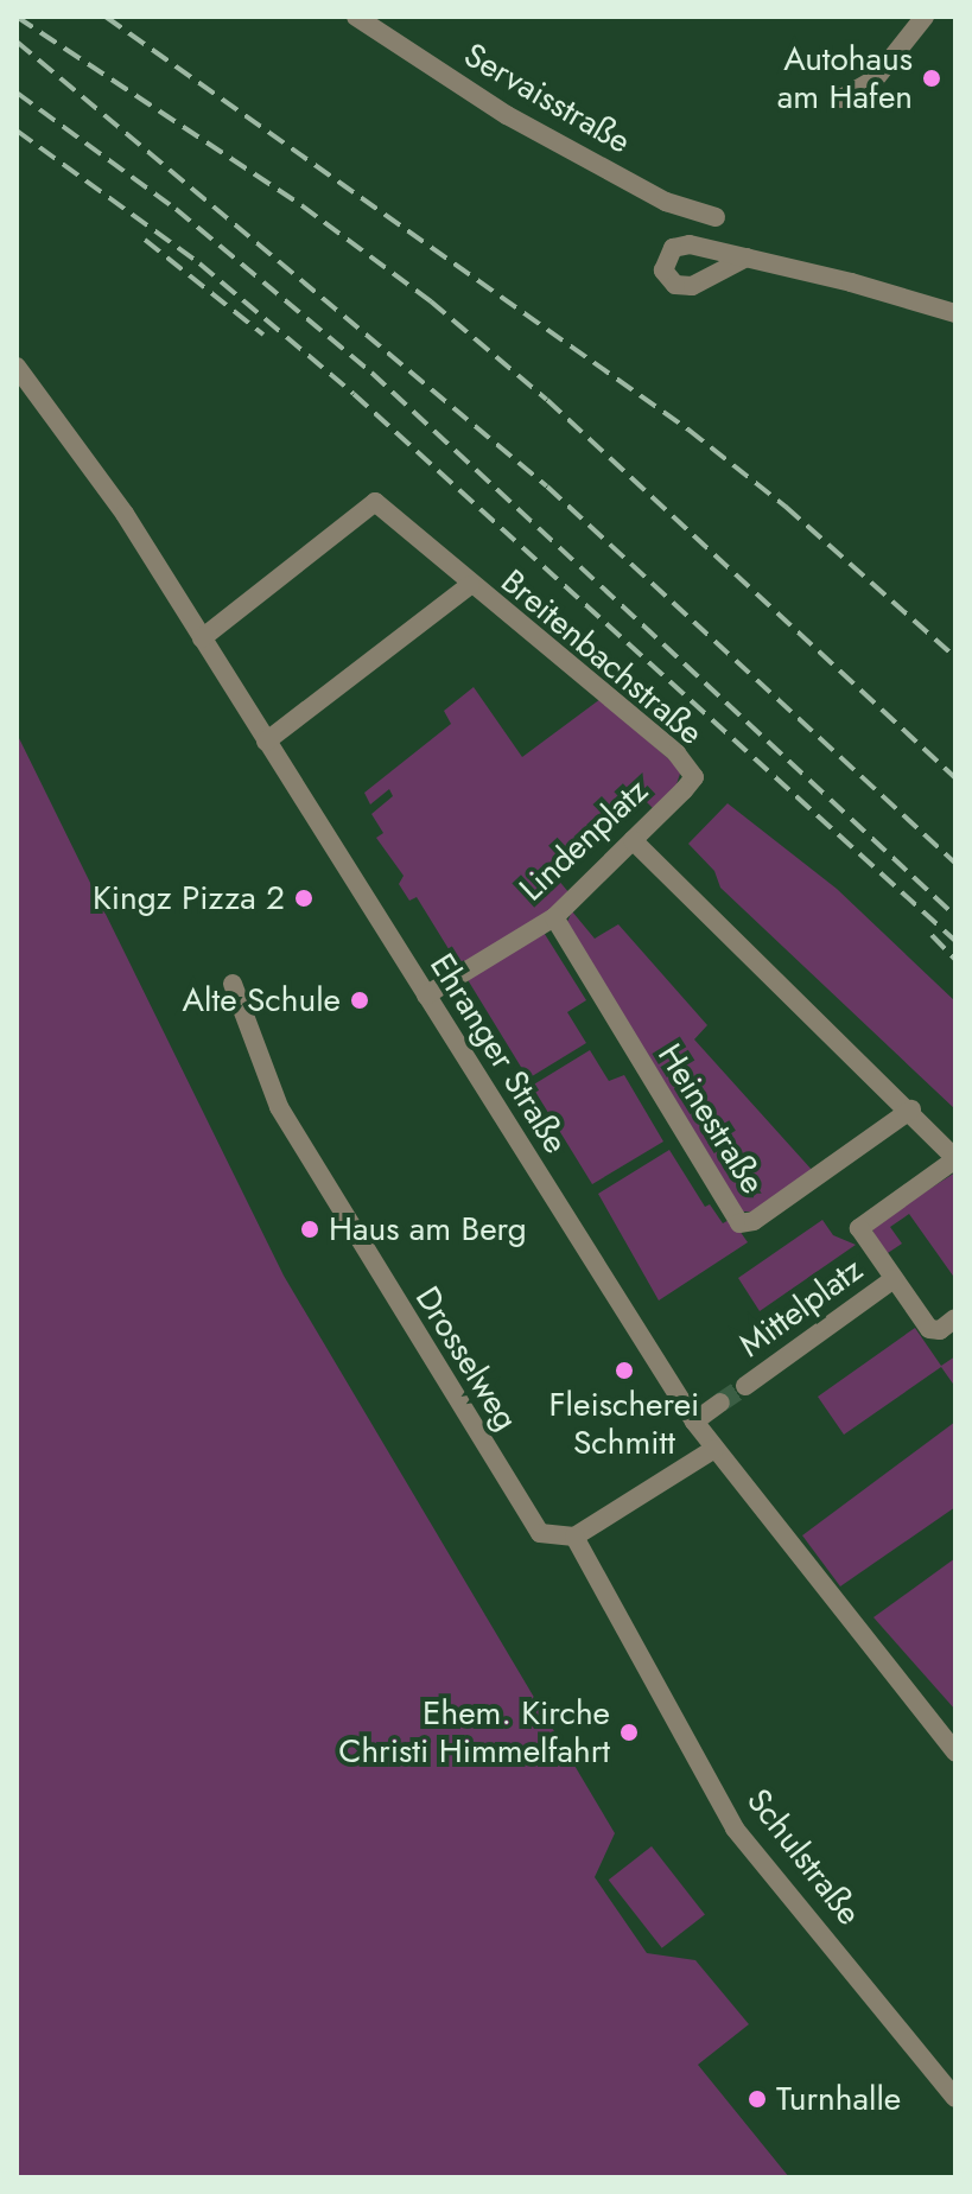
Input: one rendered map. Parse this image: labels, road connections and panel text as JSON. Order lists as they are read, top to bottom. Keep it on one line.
{"streets":{"street":["Servaisstraße","Breitenbachstraße","Lindenplatz","Ehranger Straße","Heinestraße","Mittelplatz","Drosselweg","Schulstraße"]},"crossings":[["Breitenbachstraße","Lindenplatz"],["Breitenbachstraße","Ehranger Straße"],["Lindenplatz","Ehranger Straße"],["Lindenplatz","Heinestraße"],["Drosselweg","Schulstraße"]],"places":["Autohaus am Hafen","Kingz Pizza 2","Alte Schule","Haus am Berg","Fleischerei Schmitt","Ehem. Kirche Christi Himmelfahrt","Turnhalle"]}
